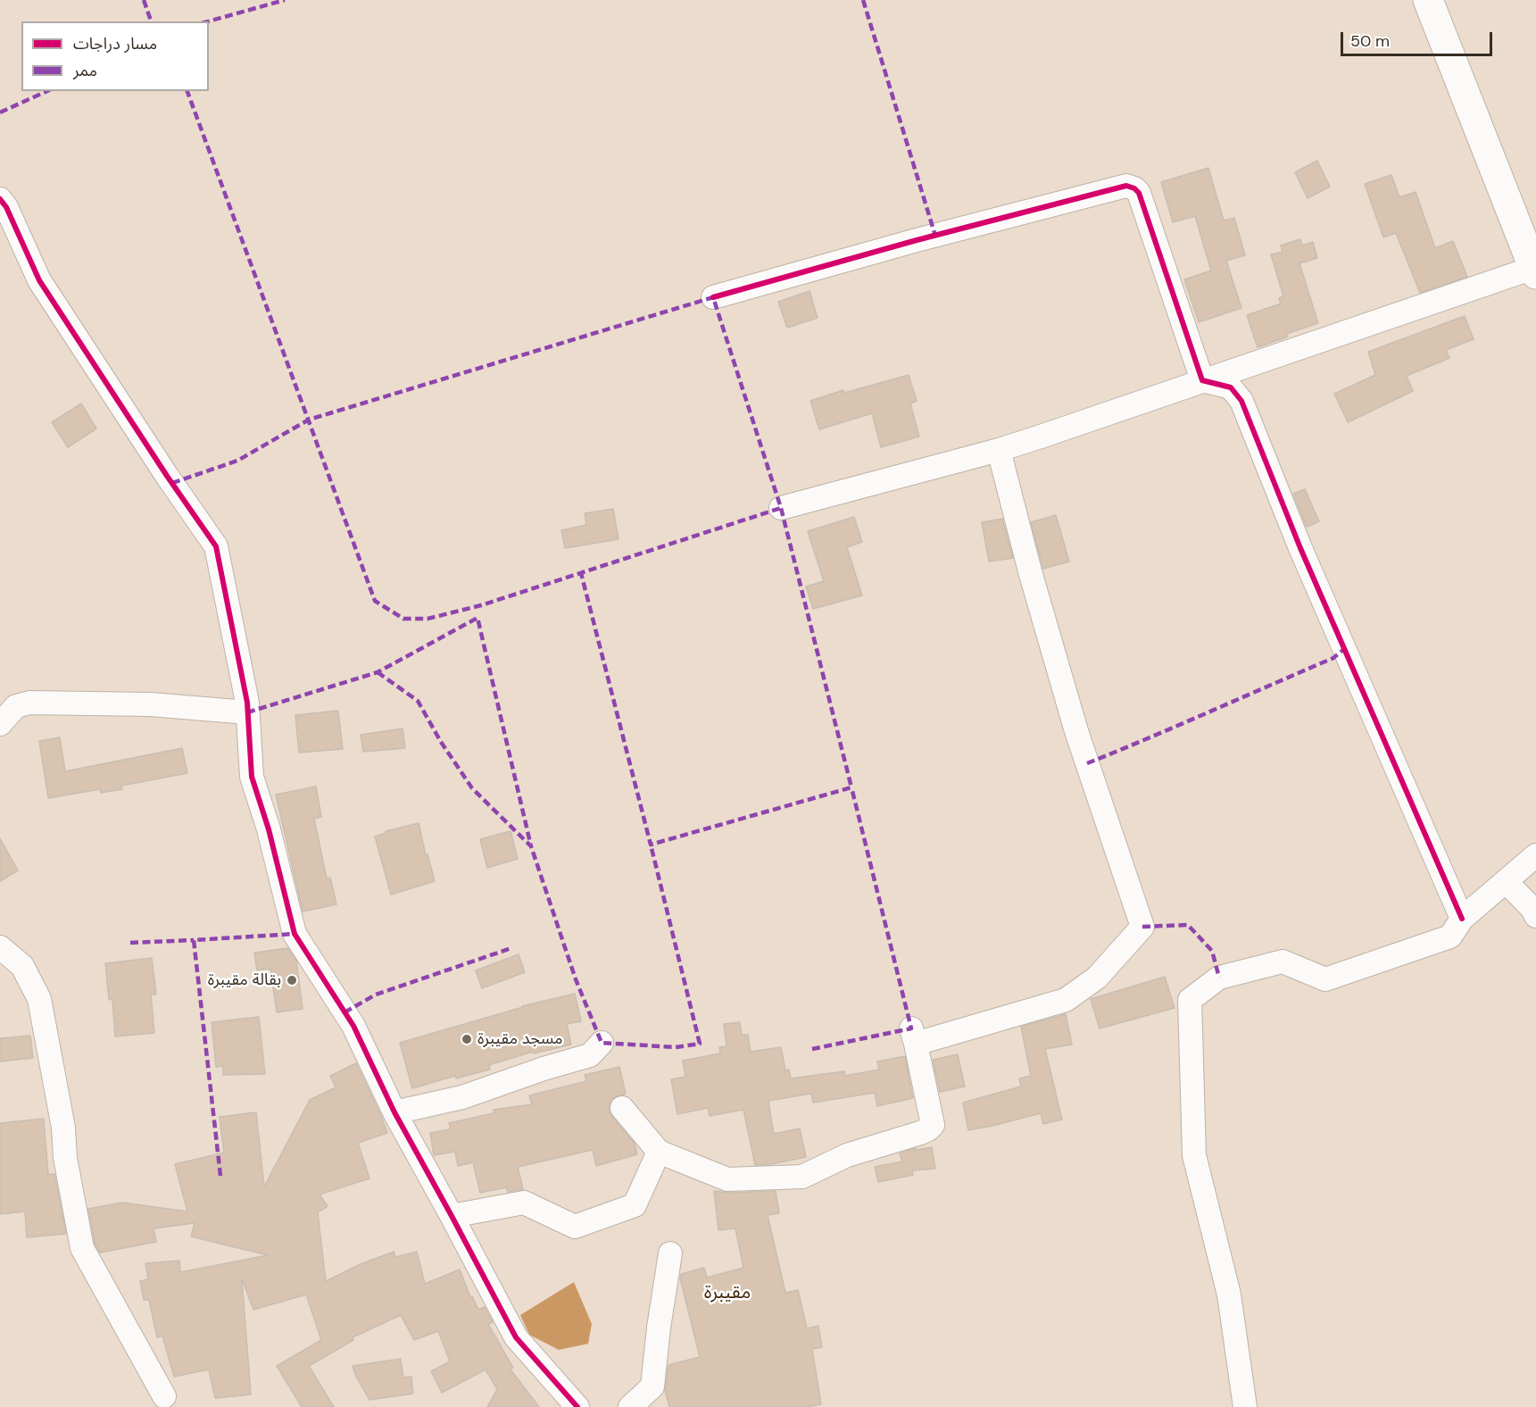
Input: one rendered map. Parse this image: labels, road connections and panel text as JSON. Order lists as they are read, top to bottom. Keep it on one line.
{"districts":["مقيبرة"],"places":["بقالة مقيبرة","مسجد مقيبرة"],"legend":["مسار دراجات","ممر"],"scale_bar":"50 m"}
